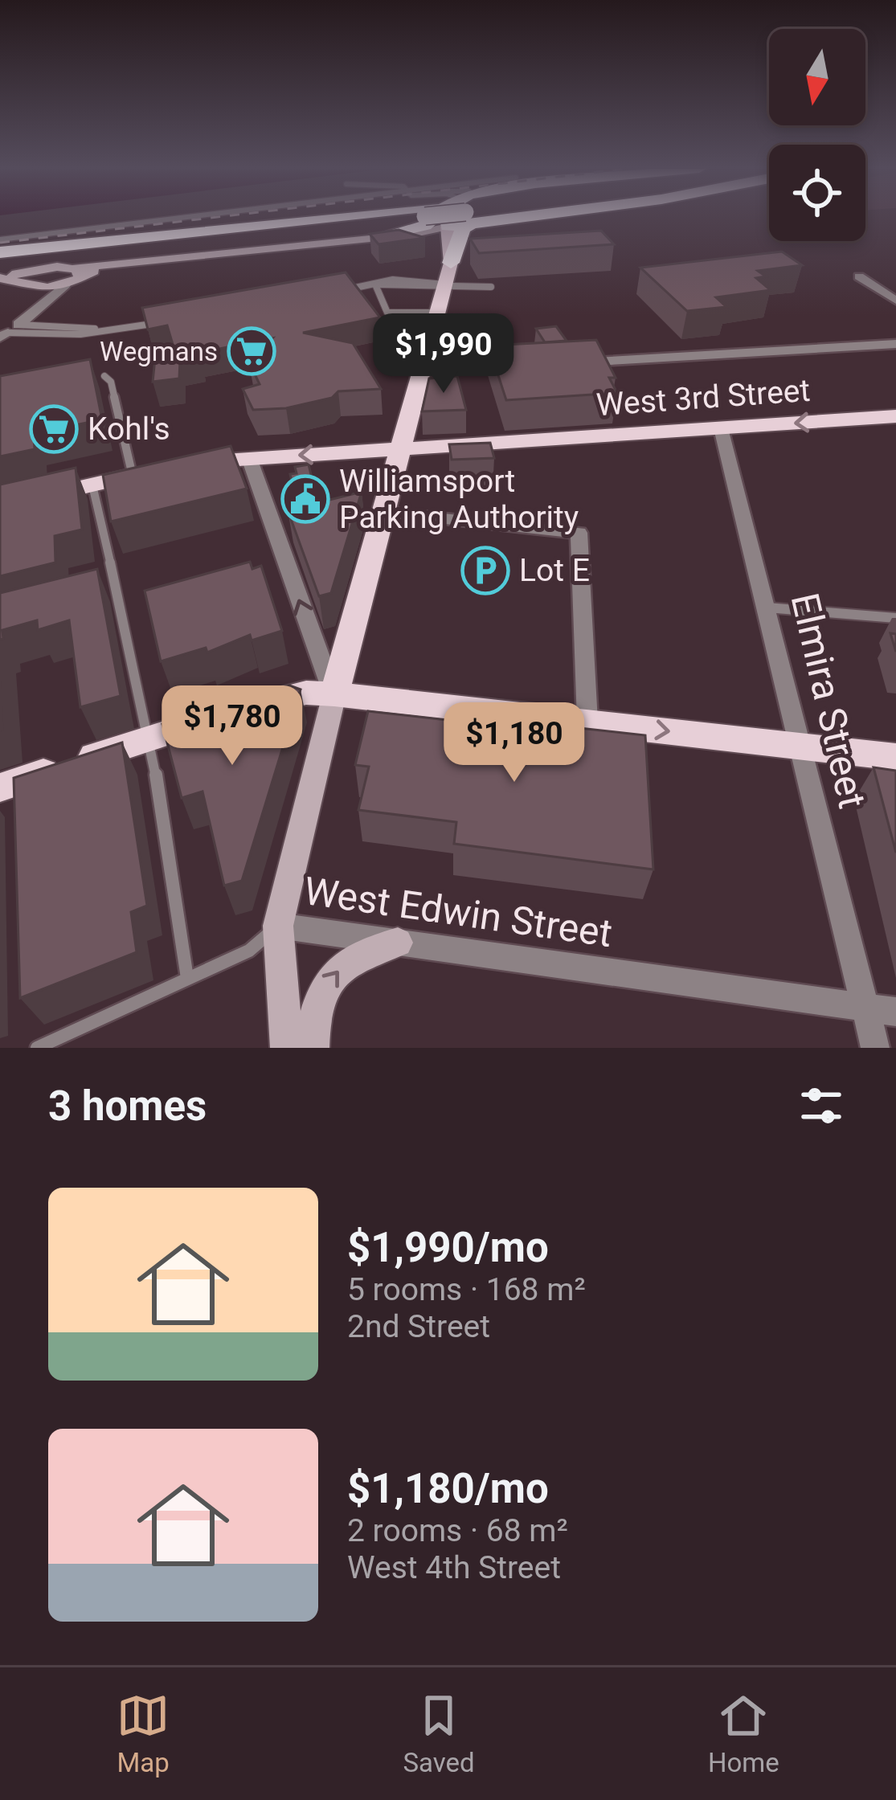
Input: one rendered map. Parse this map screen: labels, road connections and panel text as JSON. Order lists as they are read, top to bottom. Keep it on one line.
{"streets":{"main road":["West 3rd Street"],"street":["Elmira Street","West Edwin Street"]},"crossings":[["West 3rd Street","Elmira Street"],["Elmira Street","West Edwin Street"]],"places":{"supermarket":["Wegmans","Kohl's"],"public building":["Williamsport Parking Authority"],"parking":["Lot E"]},"north":"bottom","page":{"price":["$1,990","$1,780","$1,180"],"heading":"3 homes","list":[{"name":"$1,990/mo","note":"5 rooms · 168 m² · 2nd Street"},{"name":"$1,180/mo","note":"2 rooms · 68 m² · West 4th Street"}],"tabs":["Map","Saved","Home"]}}
